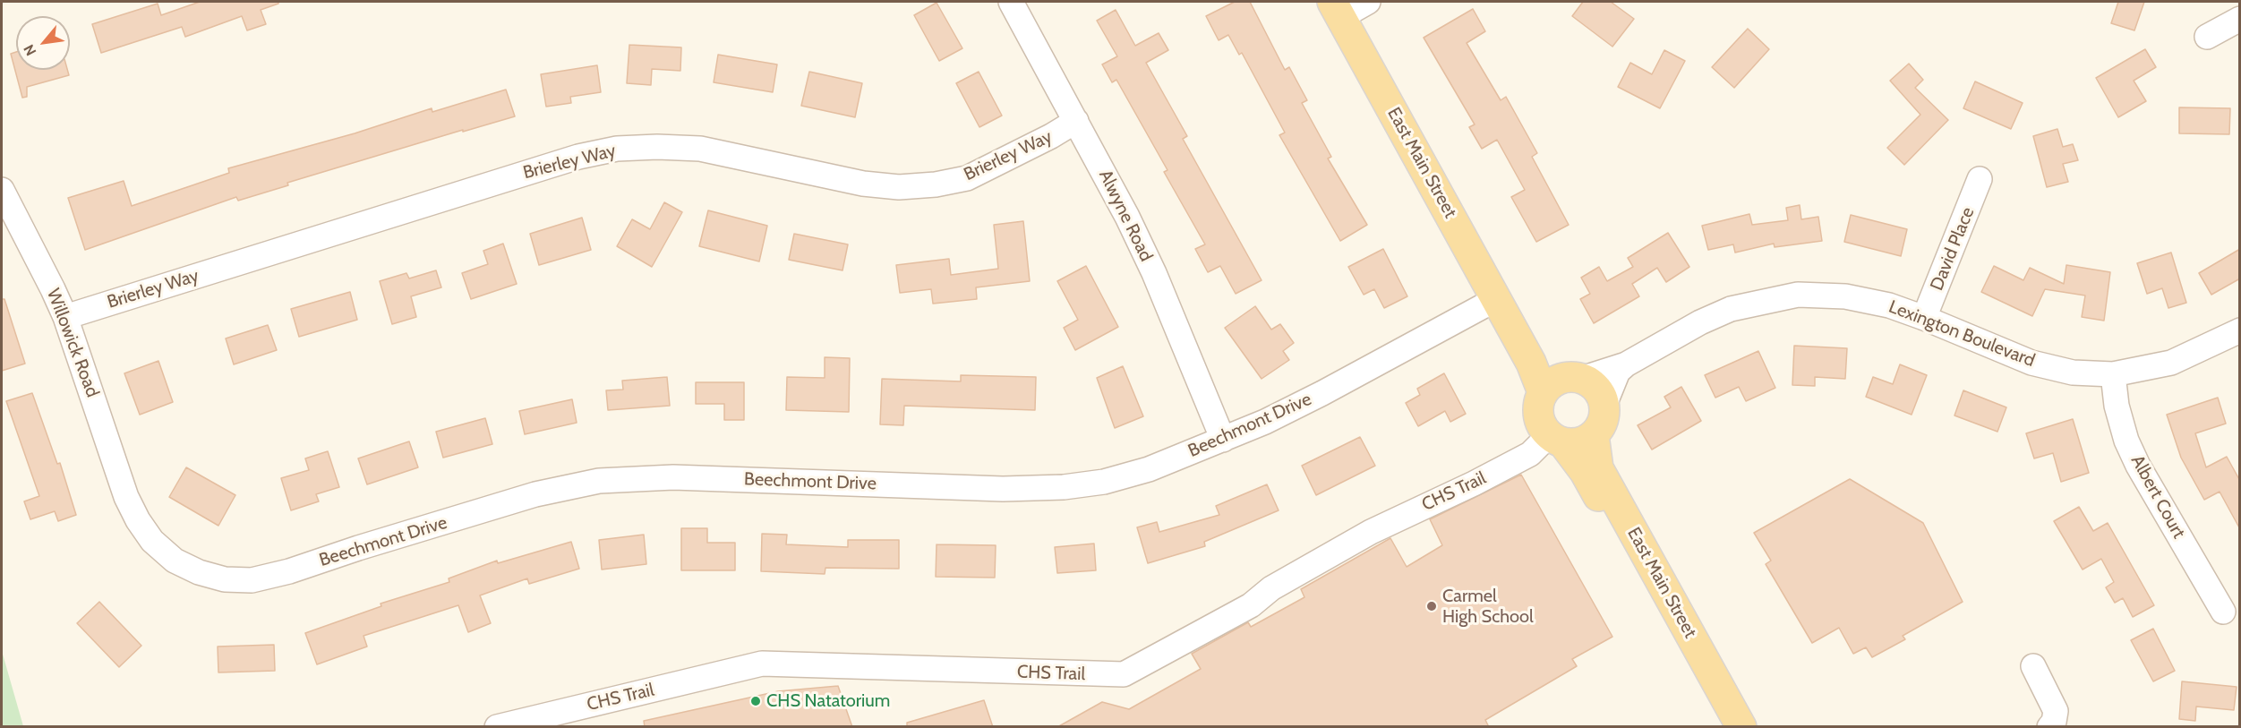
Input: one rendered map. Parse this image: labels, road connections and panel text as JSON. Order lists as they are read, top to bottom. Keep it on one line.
{"streets":{"main road":["East Main Street"],"street":["Brierley Way","Alwyne Road","David Place","Lexington Boulevard","Willowick Road","Beechmont Drive","CHS Trail","Albert Court"]},"crossings":[["Brierley Way","Alwyne Road"],["Brierley Way","Willowick Road"],["East Main Street","Lexington Boulevard"],["East Main Street","Beechmont Drive"],["East Main Street","CHS Trail"],["Alwyne Road","Beechmont Drive"],["David Place","Lexington Boulevard"],["Lexington Boulevard","CHS Trail"],["Lexington Boulevard","Albert Court"],["Willowick Road","Beechmont Drive"]],"places":["Carmel High School","CHS Natatorium"],"north":"bottom left"}
